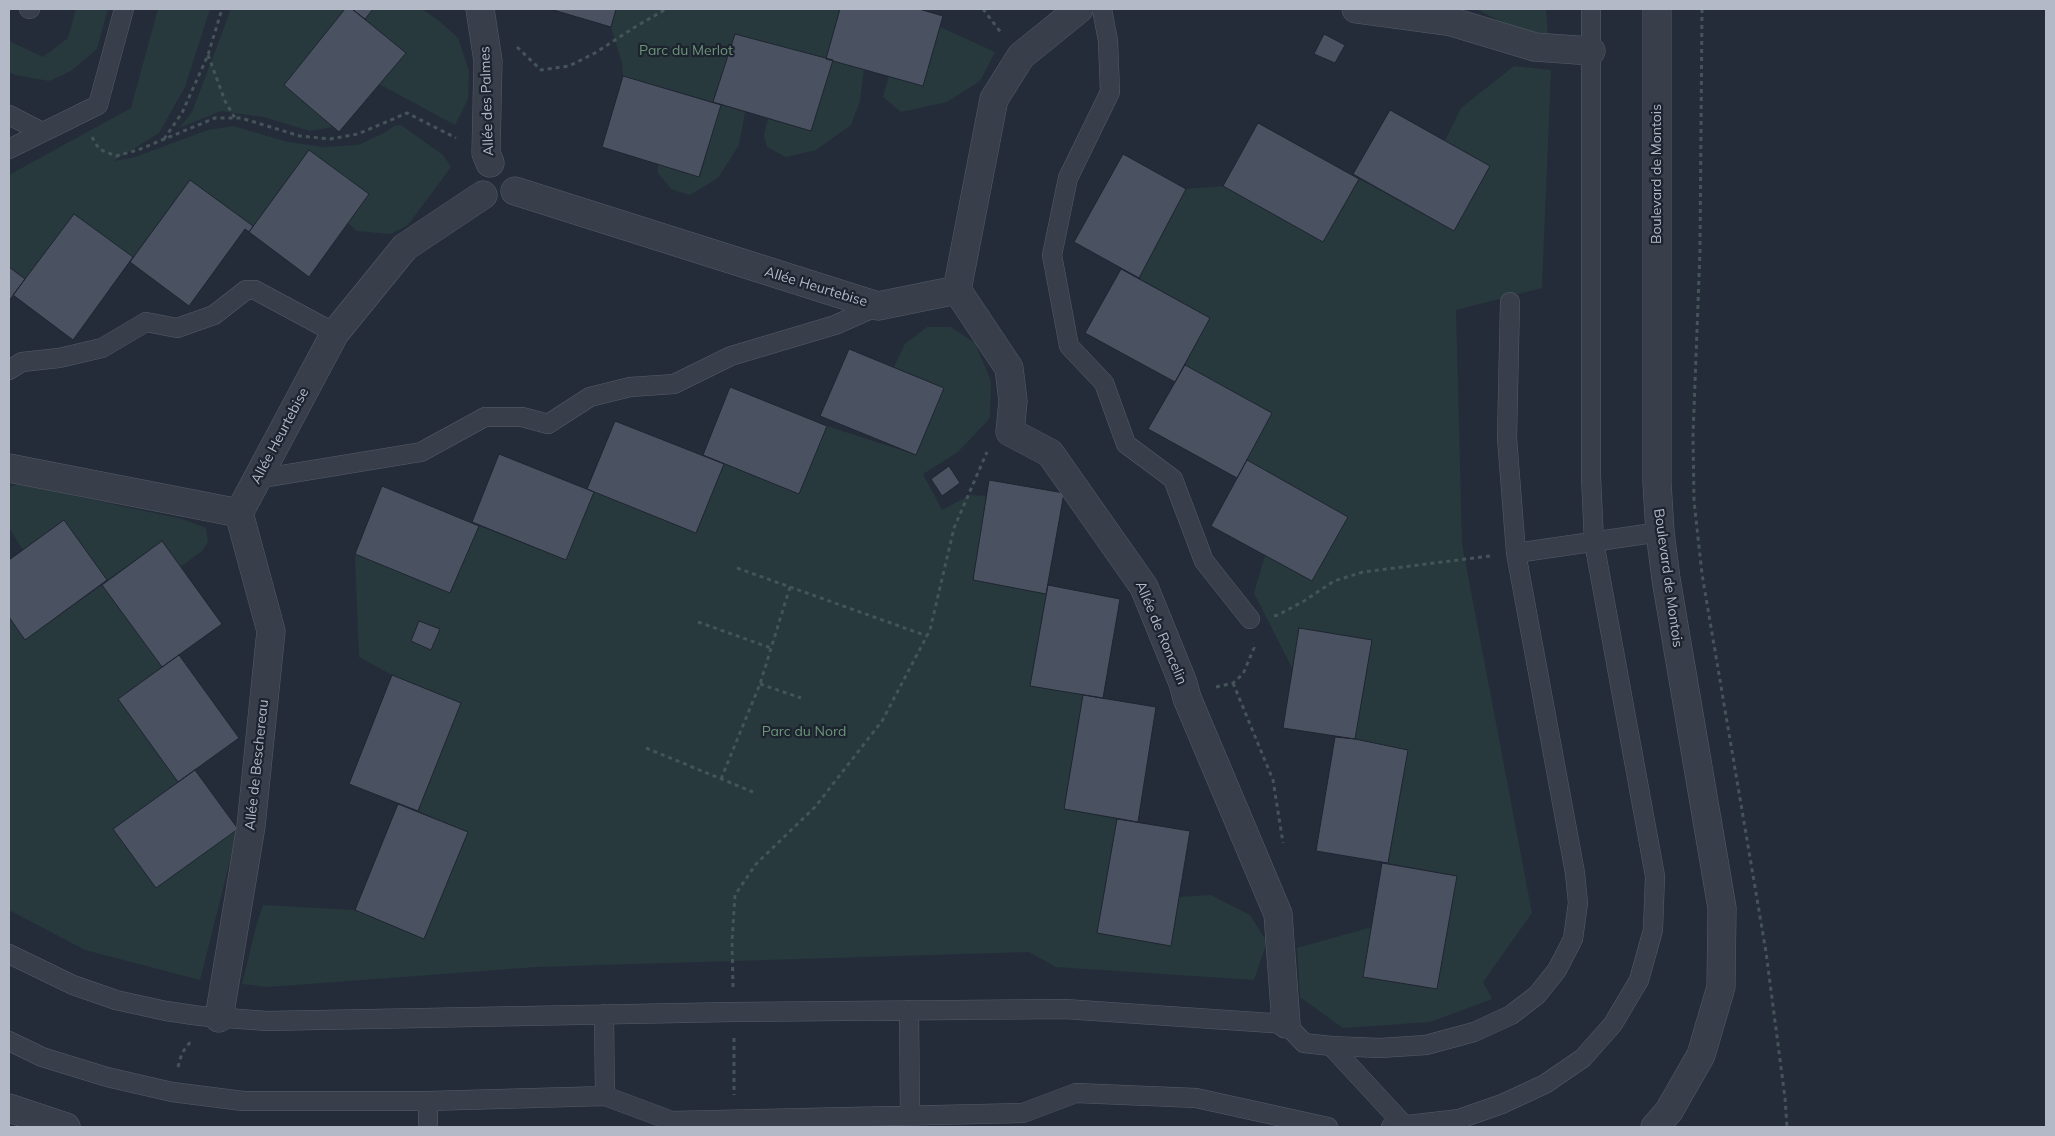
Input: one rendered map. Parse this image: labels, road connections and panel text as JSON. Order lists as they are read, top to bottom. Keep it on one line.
{"streets":{"street":["Allée des Palmes","Boulevard de Montois","Allée Heurtebise","Allée de Roncelin","Allée de Beschereau"]},"crossings":[["Allée des Palmes","Allée Heurtebise"],["Allée Heurtebise","Allée de Beschereau"]],"parks":["Parc du Merlot","Parc du Nord"]}
